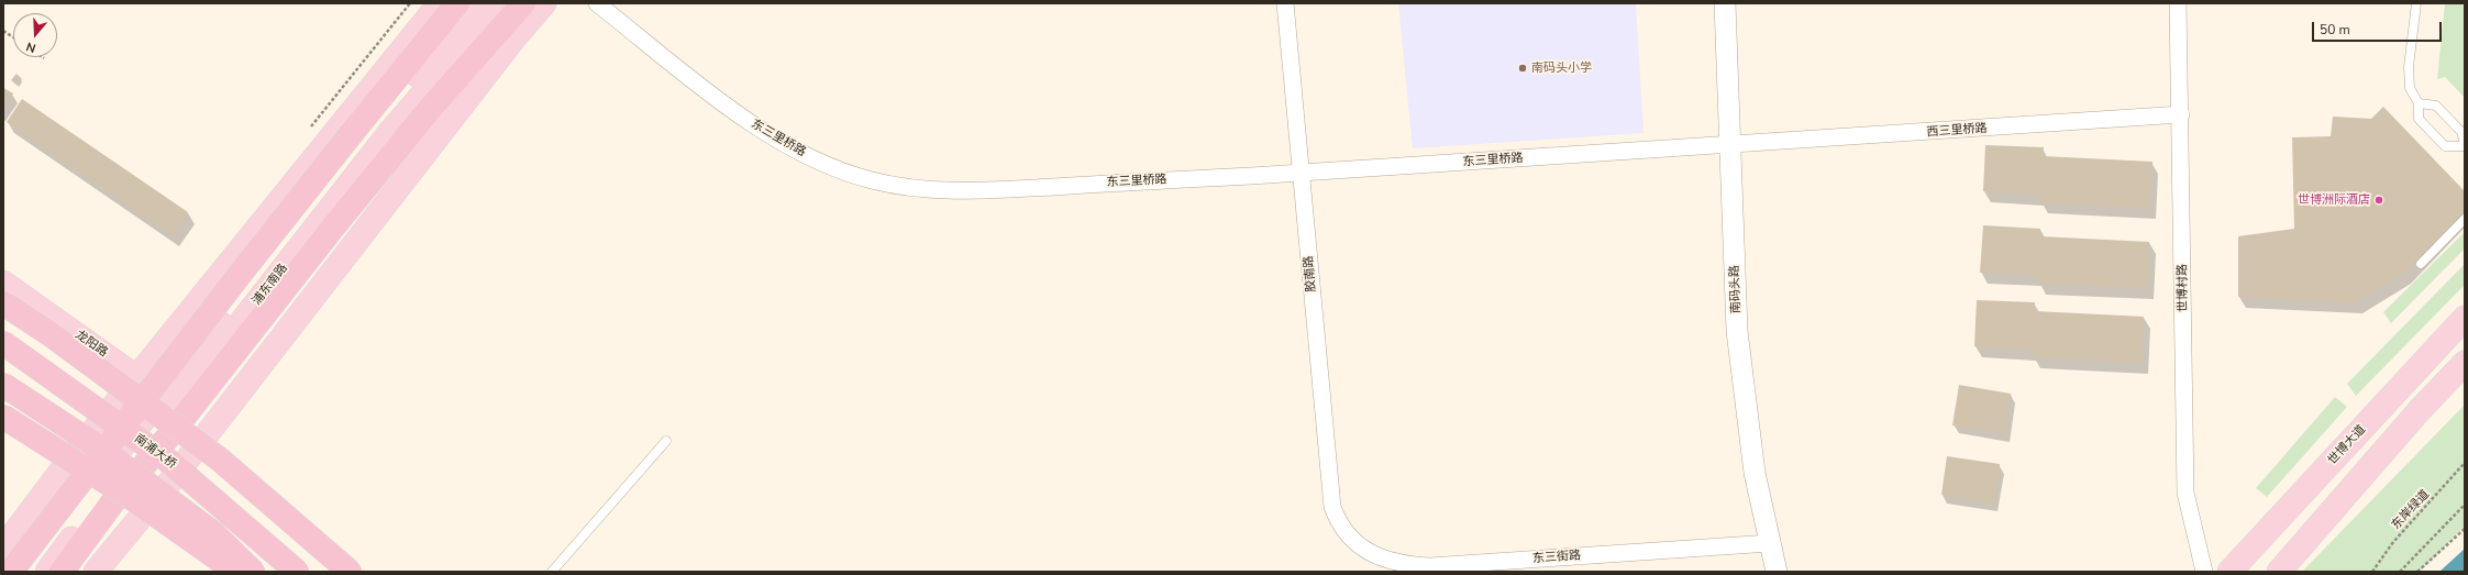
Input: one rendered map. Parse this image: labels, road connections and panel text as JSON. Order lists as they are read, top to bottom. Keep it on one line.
{"streets":{"highway":["南浦大桥"],"main road":["浦东南路","龙阳路","世博大道"],"street":["西三里桥路","东三里桥路","胶南路","世博村路","南码头路","东三街路"],"path":["东岸绿道"]},"crossings":[["西三里桥路","东三里桥路"],["西三里桥路","世博村路"],["西三里桥路","南码头路"],["东三里桥路","胶南路"],["东三里桥路","南码头路"],["胶南路","东三街路"],["浦东南路","龙阳路"],["南码头路","东三街路"]],"places":["南码头小学","世博洲际酒店"],"scale_bar":"50 m","north":"bottom"}
